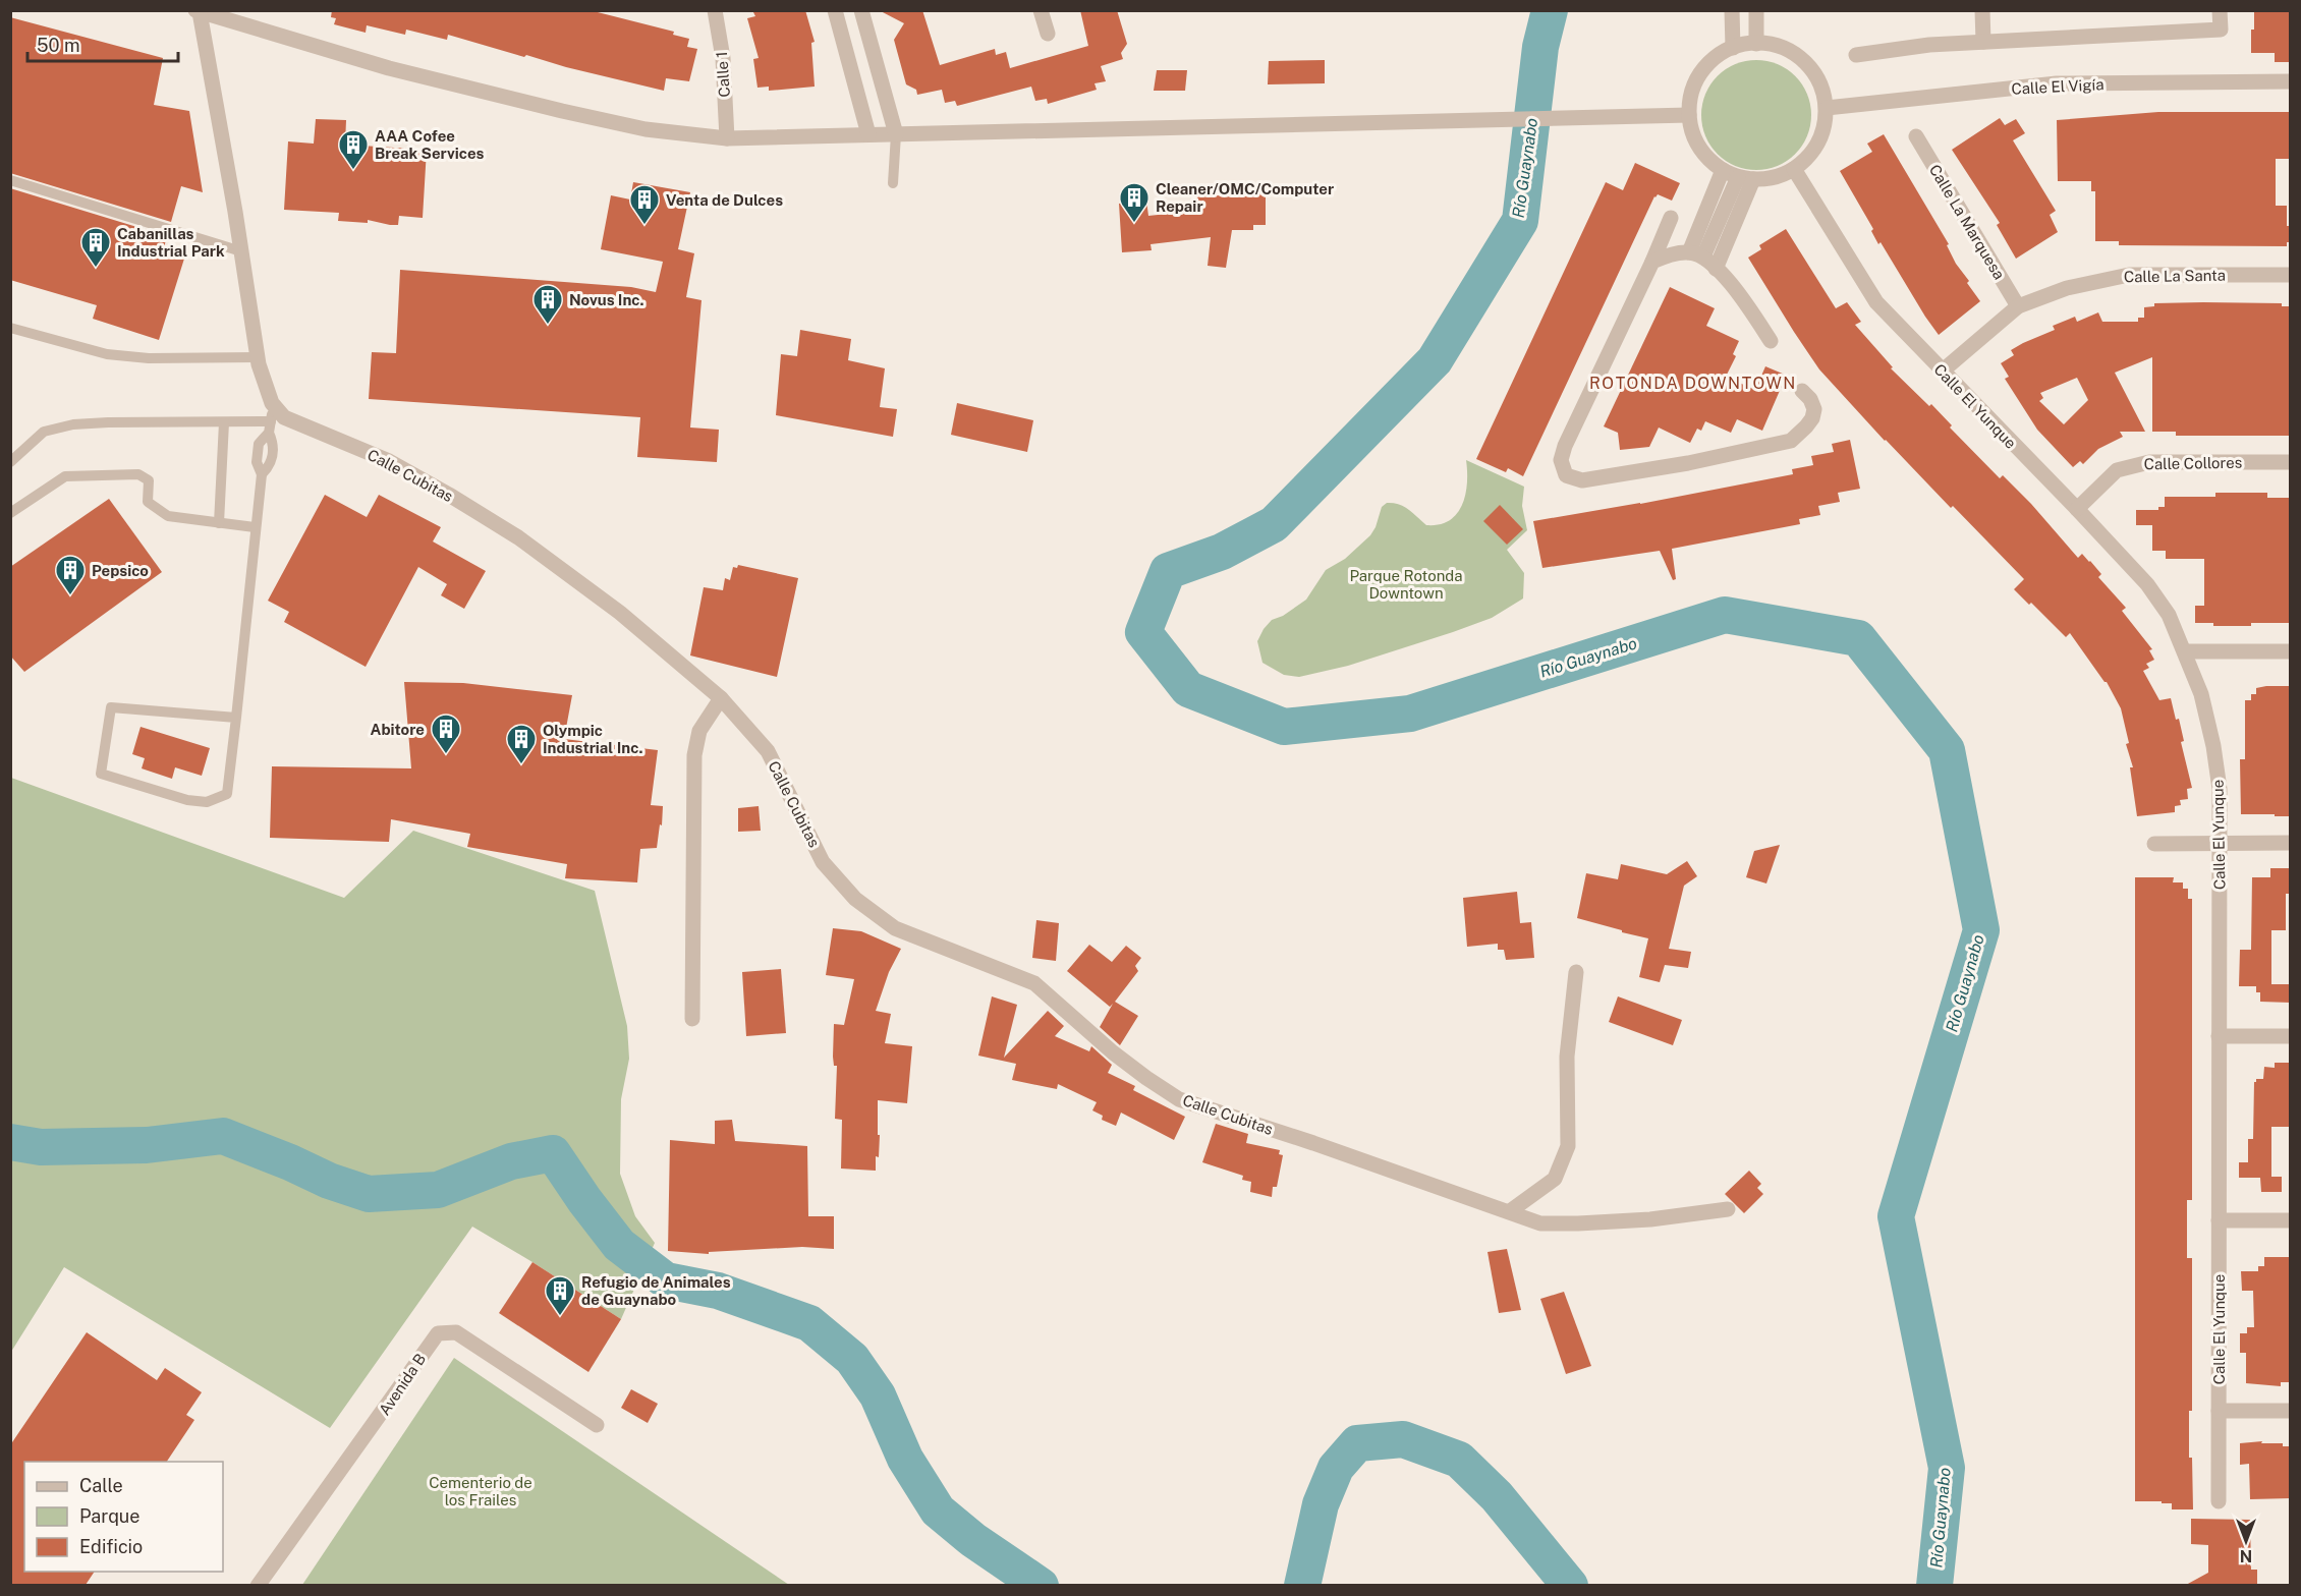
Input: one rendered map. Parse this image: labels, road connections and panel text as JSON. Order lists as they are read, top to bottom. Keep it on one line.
{"streets":{"street":["Calle 1","Calle El Vigía","Calle La Marquesa","Calle La Santa","Calle El Yunque","Calle Collores","Calle Cubitas","Avenida B"]},"crossings":[["Calle El Vigía","Calle El Yunque"],["Calle La Marquesa","Calle La Santa"],["Calle La Santa","Calle El Yunque"],["Calle El Yunque","Calle Collores"]],"districts":["ROTONDA DOWNTOWN"],"water":["Río Guaynabo"],"parks":["Parque Rotonda Downtown","Cementerio de los Frailes"],"places":{"building":["AAA Cofee Break Services","Cleaner/OMC/Computer Repair","Venta de Dulces","Cabanillas Industrial Park","Novus Inc.","Pepsico","Abitore","Olympic Industrial Inc.","Refugio de Animales de Guaynabo"]},"legend":["Calle","Parque","Edificio"],"scale_bar":"50 m","north":"bottom"}
